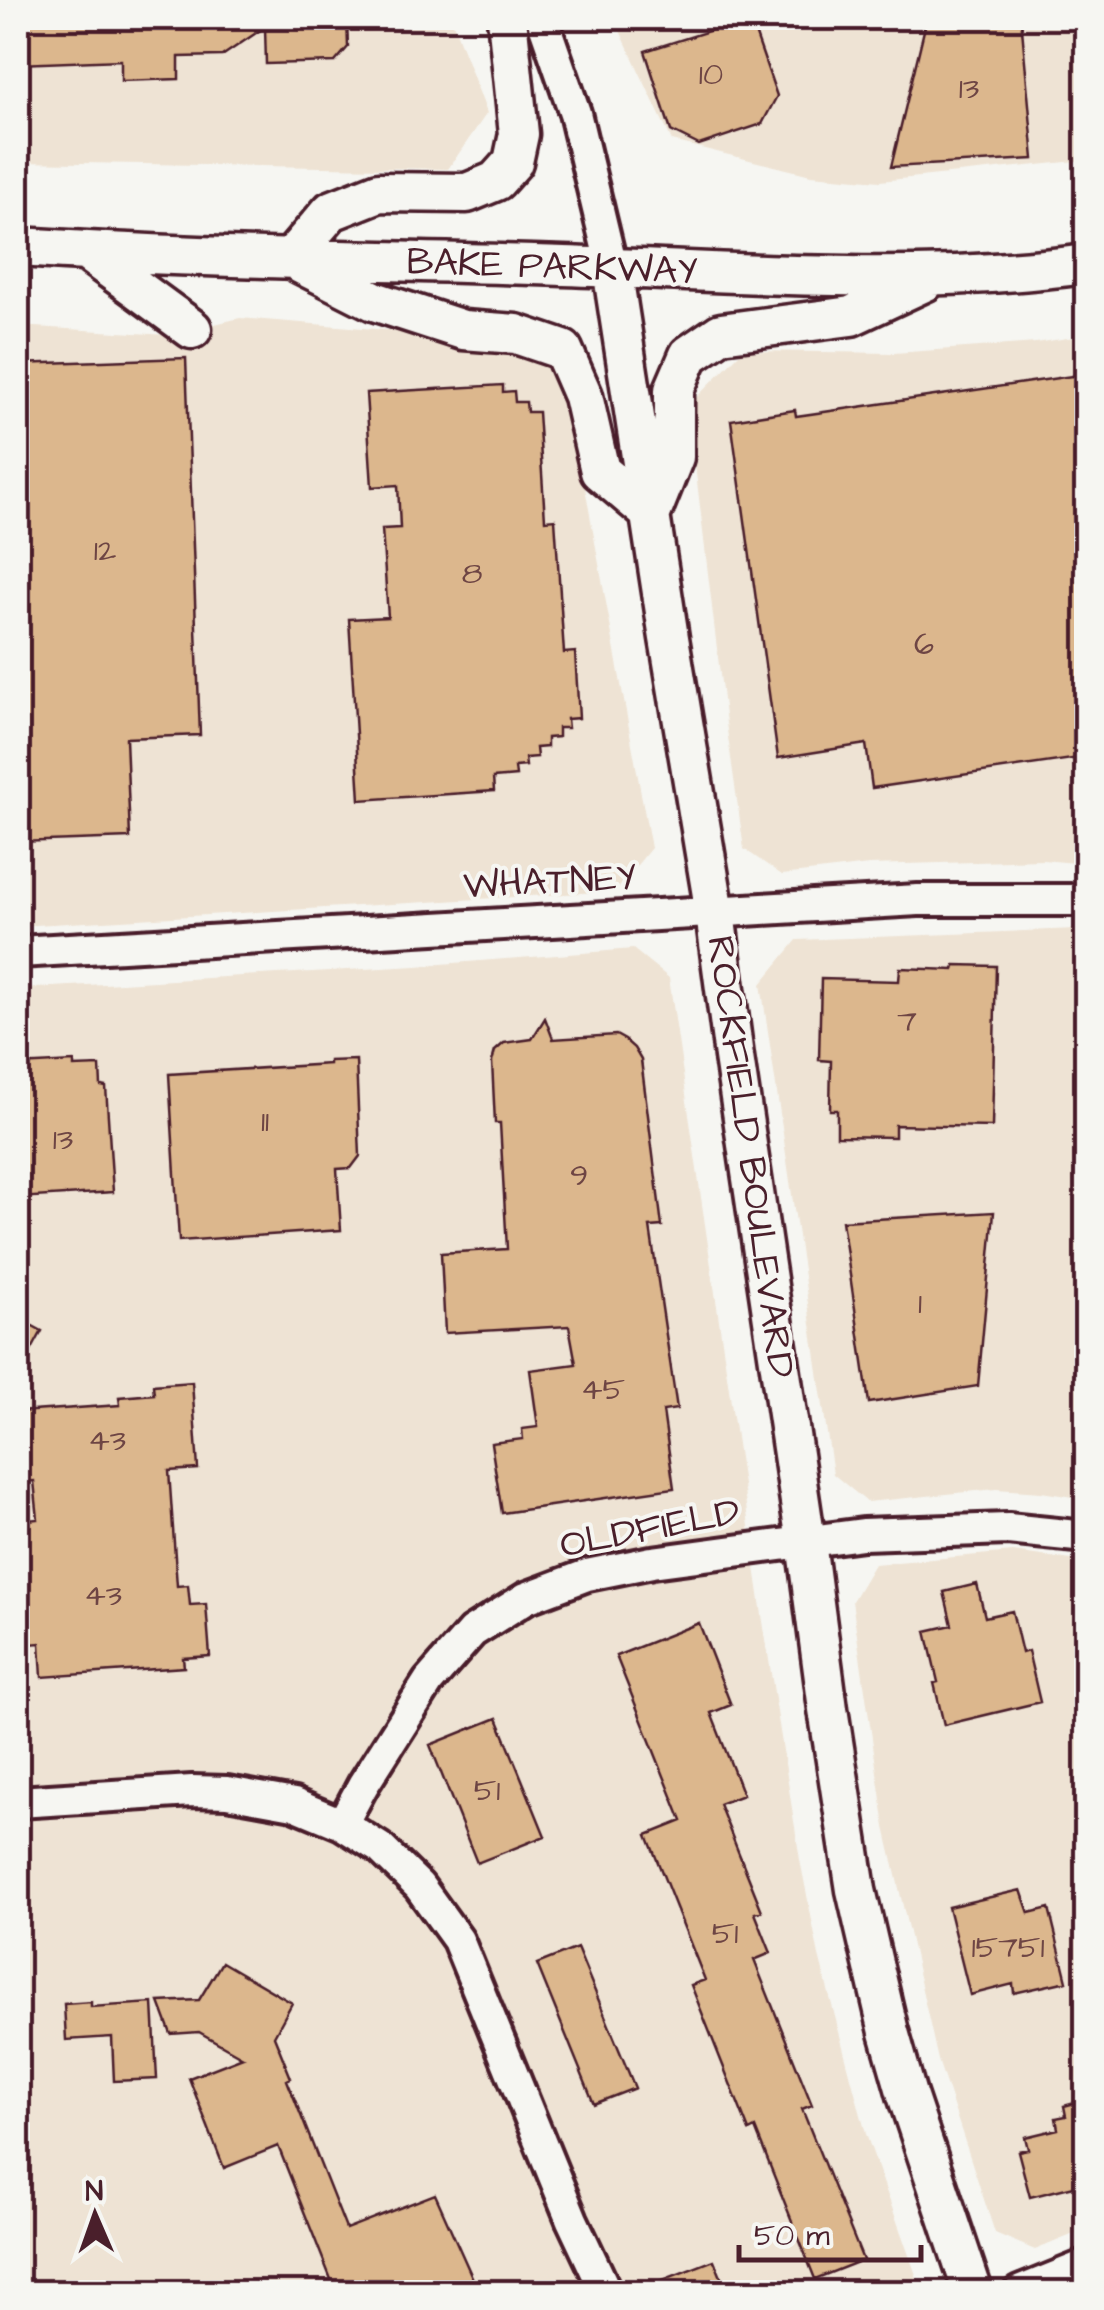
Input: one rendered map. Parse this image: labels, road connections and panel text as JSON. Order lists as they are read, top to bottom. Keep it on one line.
{"streets":{"main road":["BAKE PARKWAY","ROCKFIELD BOULEVARD"],"street":["WHATNEY","OLDFIELD"]},"crossings":[["BAKE PARKWAY","ROCKFIELD BOULEVARD"],["WHATNEY","ROCKFIELD BOULEVARD"],["ROCKFIELD BOULEVARD","OLDFIELD"]],"house_numbers":["10","13","12","8","6","7","11","13","9","1","45","43","43","51","51","15751"],"scale_bar":"50 m","north":"top"}
